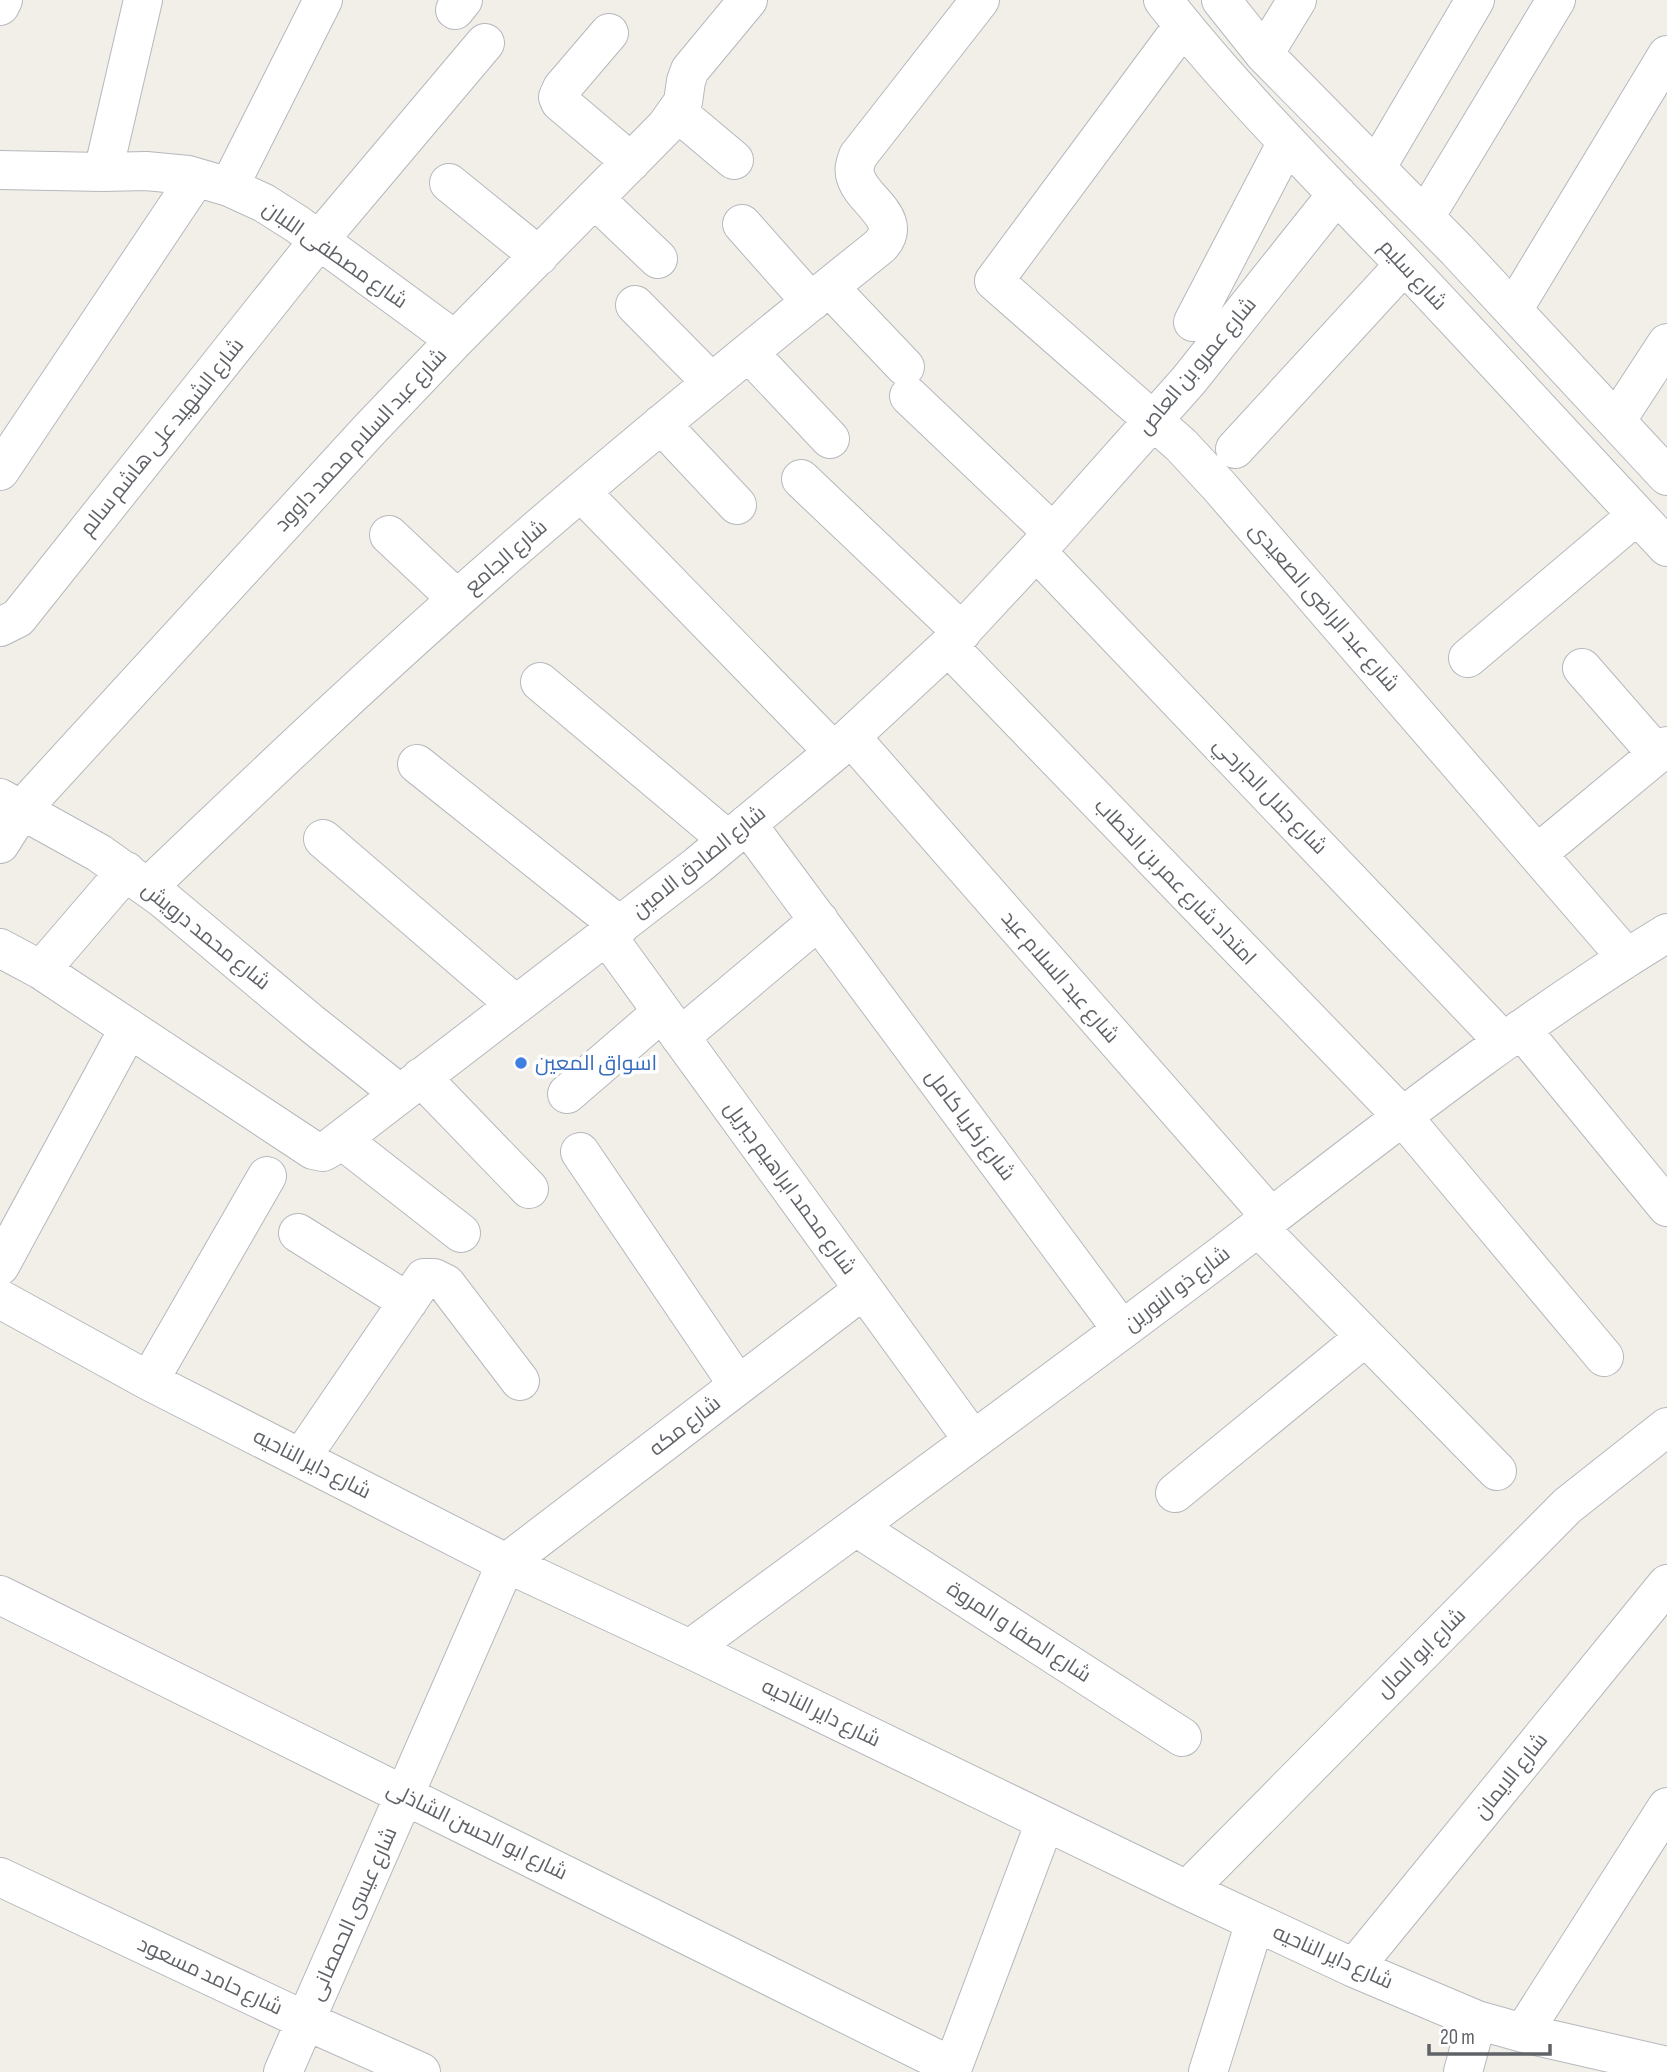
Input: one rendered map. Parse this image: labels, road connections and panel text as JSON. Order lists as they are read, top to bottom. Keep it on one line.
{"streets":{"street":["شارع مصطفى اللبان","شارع سليم","شارع عمرو بن العاص","شارع الشهيد على هاشم سالم","شارع عبد السلام محمد داوود","شارع الجامع","شارع عبد الراضى الصعيدى","شارع جلال الجارحي","شارع الصادق الامين","امتداد شارع عمر بن الخطاب","شارع محمد درويش","شارع عبد السلام عيد","شارع زكريا كامل","شارع محمد ابراهيم جبريل","شارع ذو النورين","شارع مكه","شارع داير الناحيه","شارع الصفا و المروة","شارع ابو المال","شارع الايمان","شارع ابو الحسن الشاذلى","شارع عيسى الحمصانى","شارع حامد مسعود"]},"crossings":[["شارع مصطفى اللبان","شارع الشهيد على هاشم سالم"],["شارع مصطفى اللبان","شارع عبد السلام محمد داوود"],["شارع سليم","شارع عمرو بن العاص"],["شارع سليم","شارع عبد الراضى الصعيدى"],["شارع عمرو بن العاص","شارع عبد الراضى الصعيدى"],["شارع عمرو بن العاص","شارع جلال الجارحي"],["شارع عمرو بن العاص","شارع الصادق الامين"],["شارع عبد السلام محمد داوود","شارع محمد درويش"],["شارع الجامع","شارع جلال الجارحي"],["شارع الجامع","شارع محمد درويش"],["شارع الجامع","شارع عبد السلام عيد"],["شارع عبد الراضى الصعيدى","شارع ذو النورين"],["شارع جلال الجارحي","شارع الصادق الامين"],["شارع جلال الجارحي","شارع ذو النورين"],["شارع الصادق الامين","امتداد شارع عمر بن الخطاب"],["شارع الصادق الامين","شارع محمد درويش"],["شارع الصادق الامين","شارع عبد السلام عيد"],["شارع الصادق الامين","شارع زكريا كامل"],["شارع الصادق الامين","شارع محمد ابراهيم جبريل"],["امتداد شارع عمر بن الخطاب","شارع ذو النورين"],["شارع عبد السلام عيد","شارع ذو النورين"],["شارع زكريا كامل","شارع ذو النورين"],["شارع محمد ابراهيم جبريل","شارع ذو النورين"],["شارع محمد ابراهيم جبريل","شارع مكه"],["شارع ذو النورين","شارع داير الناحيه"],["شارع ذو النورين","شارع الصفا و المروة"],["شارع مكه","شارع داير الناحيه"],["شارع مكه","شارع عيسى الحمصانى"],["شارع داير الناحيه","شارع ابو المال"],["شارع داير الناحيه","شارع الايمان"],["شارع داير الناحيه","شارع عيسى الحمصانى"],["شارع ابو الحسن الشاذلى","شارع عيسى الحمصانى"],["شارع عيسى الحمصانى","شارع حامد مسعود"]],"places":["اسواق المعين"],"scale_bar":"20 m"}
